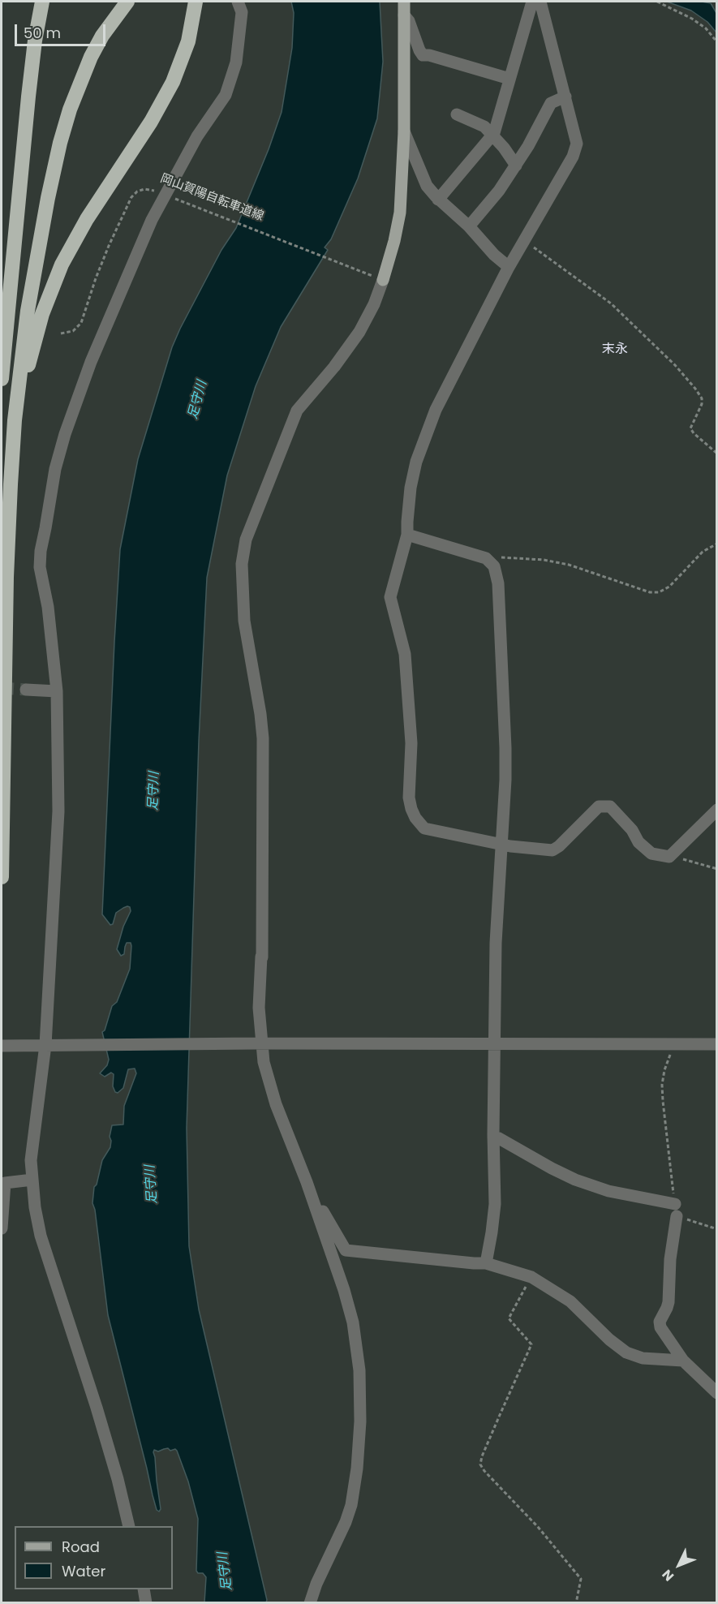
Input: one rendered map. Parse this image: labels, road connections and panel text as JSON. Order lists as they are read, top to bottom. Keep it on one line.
{"streets":{"path":["岡山賀陽自転車道線"]},"districts":["末永"],"water":["足守川"],"legend":["Road","Water"],"scale_bar":"50 m","north":"bottom left"}
